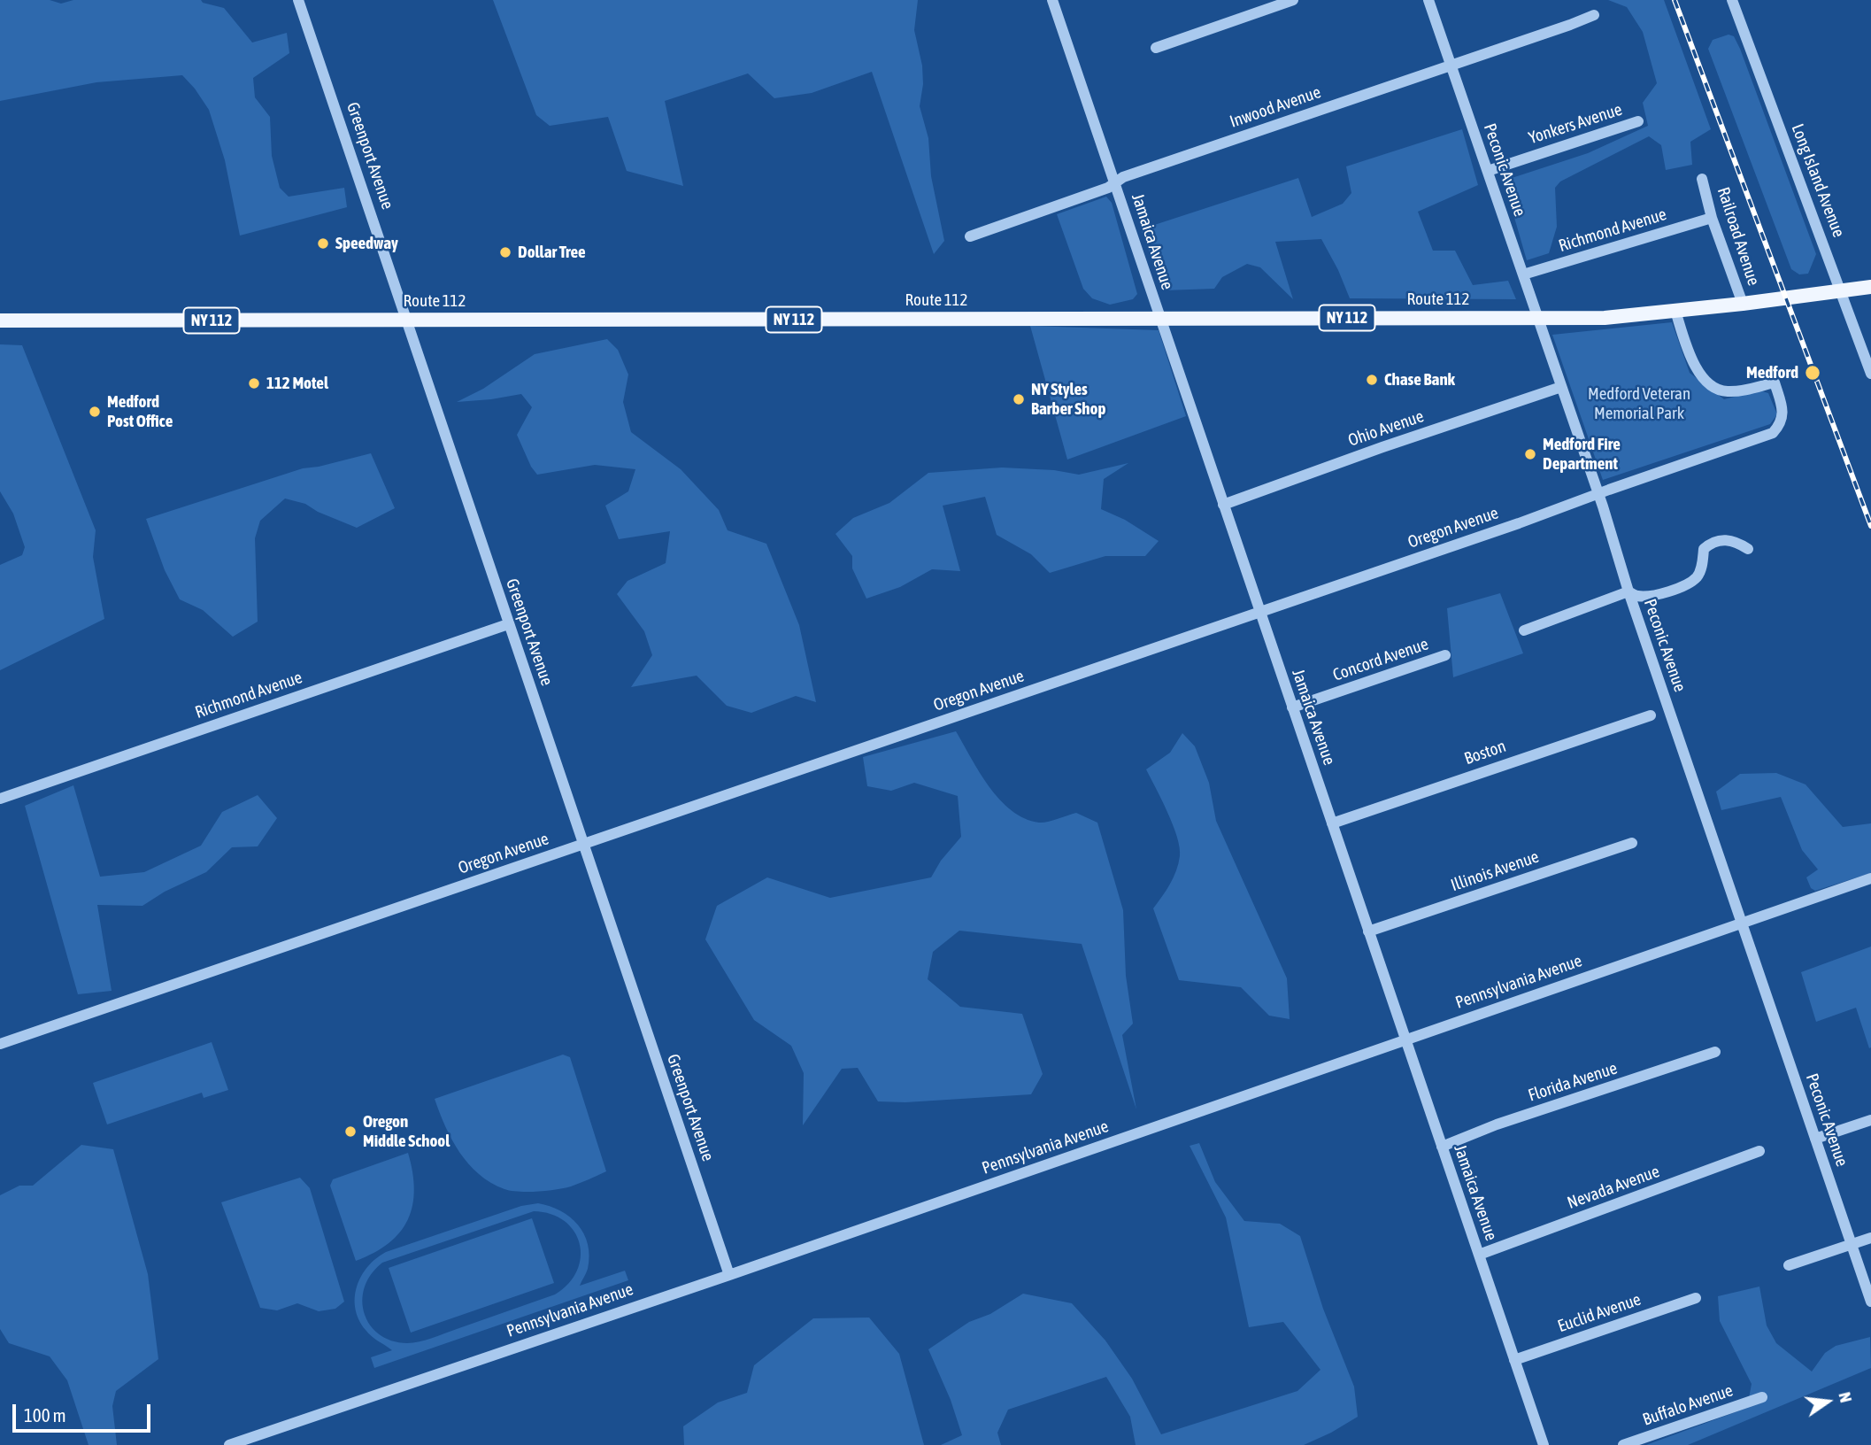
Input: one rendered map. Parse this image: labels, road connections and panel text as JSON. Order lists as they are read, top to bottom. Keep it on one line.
{"streets":{"main road":["Route 112","NY 112"],"street":["Inwood Avenue","Yonkers Avenue","Greenport Avenue","Peconic Avenue","Long Island Avenue","Richmond Avenue","Railroad Avenue","Jamaica Avenue","Ohio Avenue","Oregon Avenue","Concord Avenue","Boston","Illinois Avenue","Pennsylvania Avenue","Florida Avenue","Nevada Avenue","Euclid Avenue","Buffalo Avenue"]},"crossings":[["Inwood Avenue","Peconic Avenue"],["Inwood Avenue","Jamaica Avenue"],["Yonkers Avenue","Peconic Avenue"],["Greenport Avenue","Richmond Avenue"],["Greenport Avenue","Route 112"],["Greenport Avenue","Oregon Avenue"],["Greenport Avenue","Pennsylvania Avenue"],["Peconic Avenue","Richmond Avenue"],["Peconic Avenue","Route 112"],["Peconic Avenue","Ohio Avenue"],["Peconic Avenue","Oregon Avenue"],["Peconic Avenue","Pennsylvania Avenue"],["Long Island Avenue","Route 112"],["Richmond Avenue","Railroad Avenue"],["Railroad Avenue","Route 112"],["Jamaica Avenue","Route 112"],["Jamaica Avenue","Ohio Avenue"],["Jamaica Avenue","Oregon Avenue"],["Jamaica Avenue","Concord Avenue"],["Jamaica Avenue","Boston"],["Jamaica Avenue","Illinois Avenue"],["Jamaica Avenue","Pennsylvania Avenue"],["Jamaica Avenue","Florida Avenue"],["Jamaica Avenue","Nevada Avenue"],["Jamaica Avenue","Euclid Avenue"],["Route 112","Oregon Avenue"]],"parks":["Medford Veteran Memorial Park"],"places":["Speedway","Dollar Tree","Medford","Chase Bank","112 Motel","NY Styles Barber Shop","Medford Post Office","Medford Fire Department","Oregon Middle School"],"scale_bar":"100 m","north":"right"}
